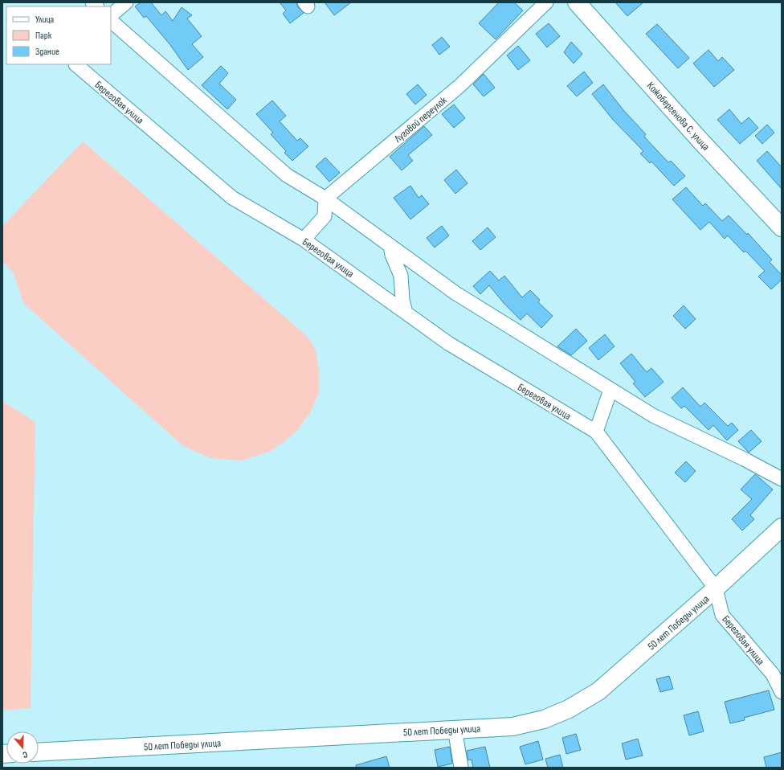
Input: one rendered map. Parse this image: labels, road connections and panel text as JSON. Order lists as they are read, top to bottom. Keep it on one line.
{"streets":{"main road":["Кожобергенова С. улица","50 лет Победы улица"],"street":["Береговая улица","Луговой переулок"]},"crossings":[["Береговая улица","50 лет Победы улица"]],"legend":["Улица","Парк","Здание"],"north":"bottom"}
